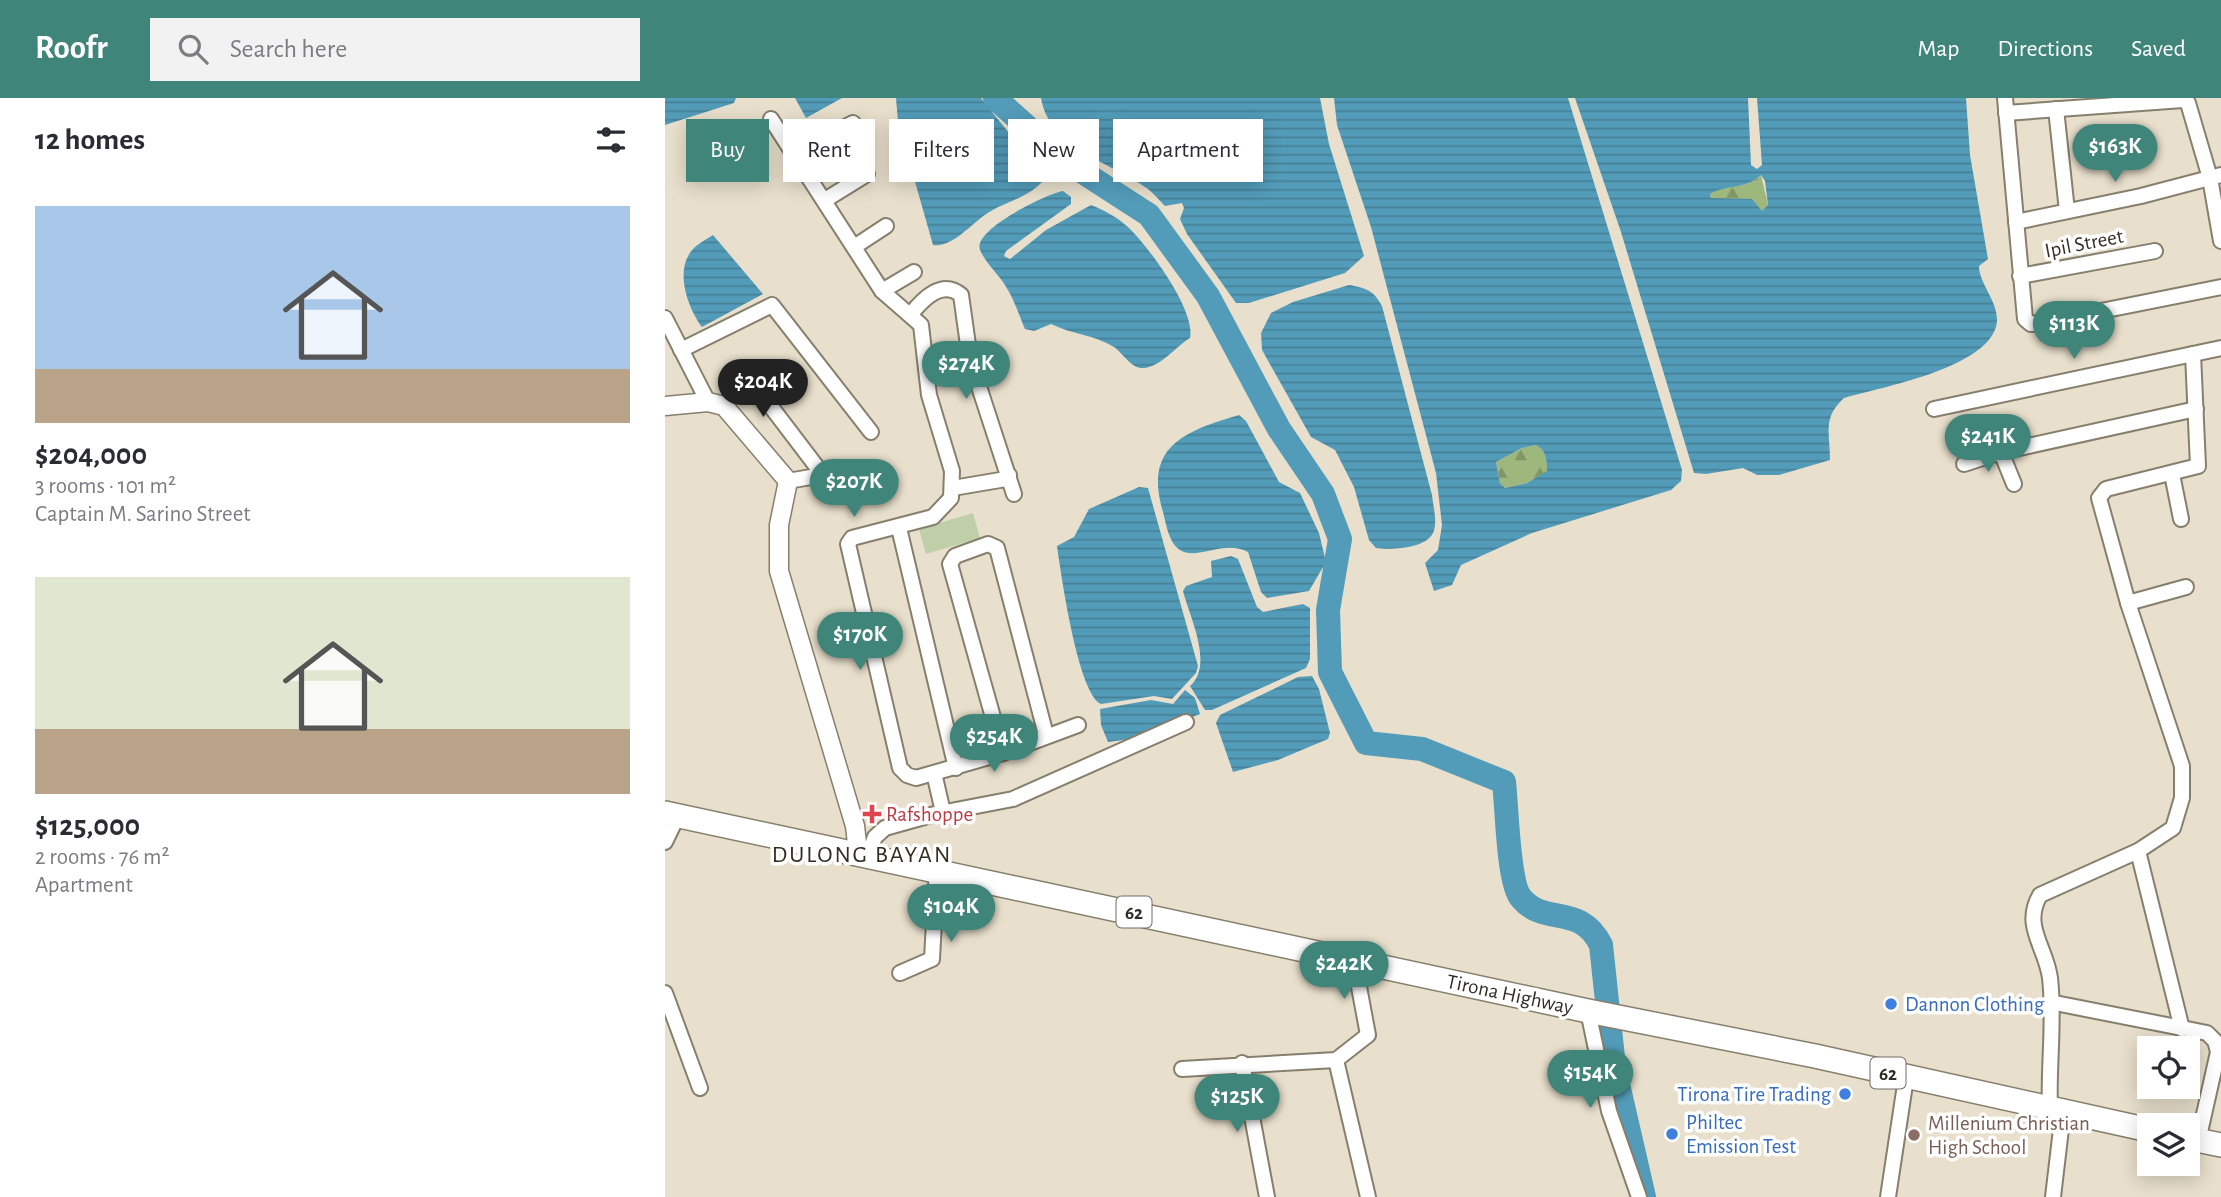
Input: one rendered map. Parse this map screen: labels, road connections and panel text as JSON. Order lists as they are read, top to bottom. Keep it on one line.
{"streets":{"main road":["62","Tirona Highway"],"street":["Ipil Street"]},"districts":["DULONG BAYAN"],"places":{"health":["Rafshoppe"],"other":["Dannon Clothing","Tirona Tire Trading","Philtec Emission Test","Millenium Christian High School"]},"page":{"header":"Roofr","search":"Search here","nav":["Map","Directions","Saved"],"heading":"12 homes","chip":["Buy","Rent","Filters","New","Apartment"],"price":["$163K","$113K","$274K","$204K","$241K","$207K","$170K","$254K","$104K","$242K","$154K","$125K"],"list":[{"name":"$204,000","note":"3 rooms · 101 m² · Captain M. Sarino Street"},{"name":"$125,000","note":"2 rooms · 76 m² · Apartment"}]}}
